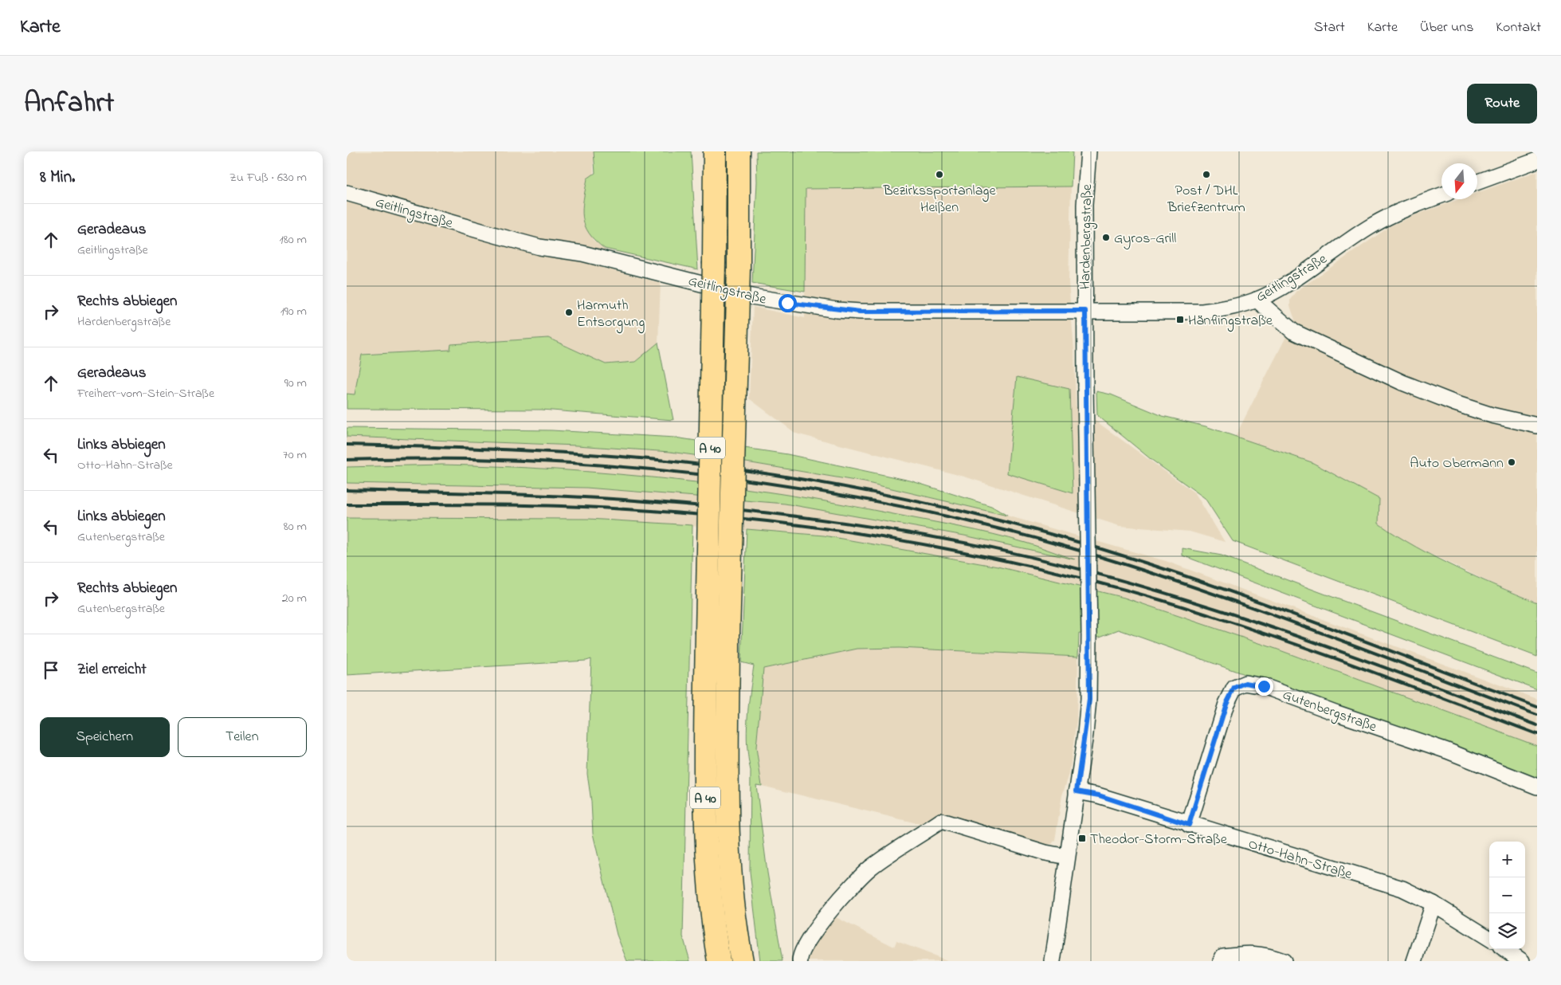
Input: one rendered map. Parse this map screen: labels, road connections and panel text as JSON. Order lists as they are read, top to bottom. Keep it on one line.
{"streets":{"highway":["A 40"],"street":["Geitlingstraße","Hardenbergstraße","Gutenbergstraße","Otto-Hahn-Straße"]},"crossings":[["Geitlingstraße","Hardenbergstraße"],["Hardenbergstraße","Otto-Hahn-Straße"],["Gutenbergstraße","Otto-Hahn-Straße"]],"places":{"other":["Bezirkssportanlage Heißen","Post / DHL Briefzentrum","Gyros-Grill","Harmuth Entsorgung","Auto Obermann"],"transit":["Hänflingstraße","Theodor-Storm-Straße"]},"north":"bottom","page":{"header":"Karte","nav":["Start","Karte","Über uns","Kontakt"],"title":"Anfahrt","buttons":["Route",["Speichern","Teilen"]],"heading":["8 Min.","Zu Fuß · 630 m"],"list":[["Geradeaus","Geitlingstraße","180 m"],["Rechts abbiegen","Hardenbergstraße","190 m"],["Geradeaus","Freiherr-vom-Stein-Straße","90 m"],["Links abbiegen","Otto-Hahn-Straße","70 m"],["Links abbiegen","Gutenbergstraße","80 m"],["Rechts abbiegen","Gutenbergstraße","20 m"],"Ziel erreicht"],"map_buttons":["+","−"]}}
